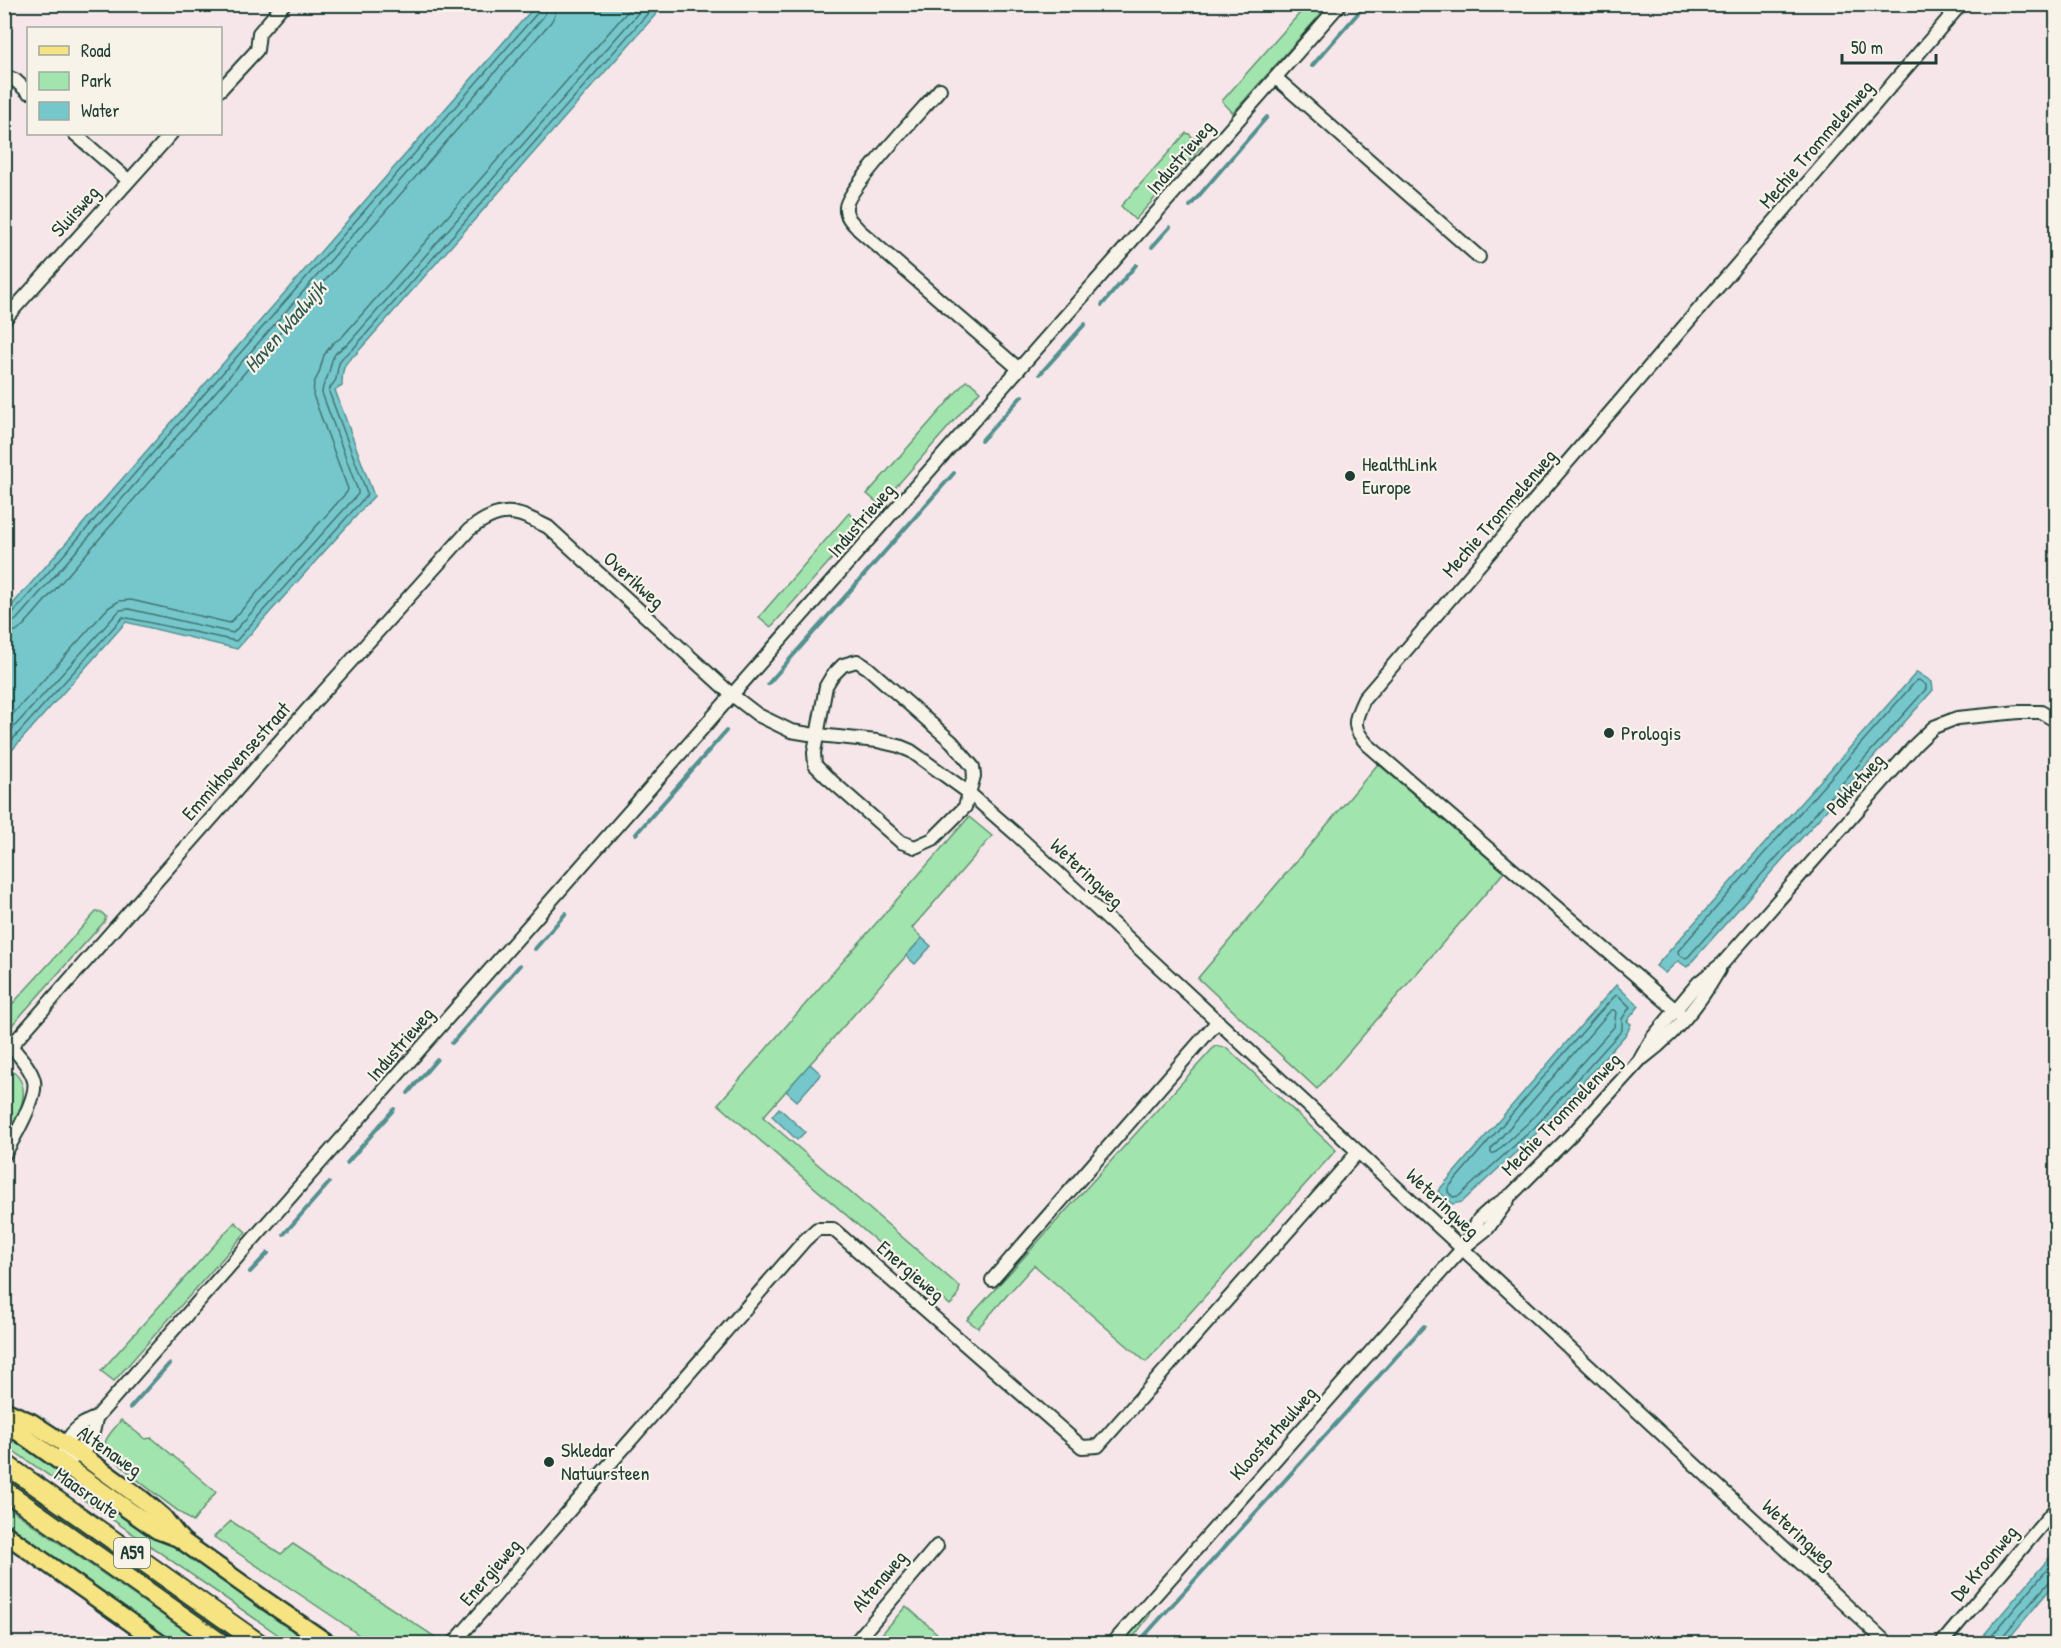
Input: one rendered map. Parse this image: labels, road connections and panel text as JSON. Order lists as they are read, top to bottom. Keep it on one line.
{"streets":{"highway":["Maasroute","A59"],"main road":["Altenaweg"],"street":["Mechie Trommelenweg","Industrieweg","Sluisweg","Overikweg","Emmikhovensestraat","Pakketweg","Weteringweg","Energieweg","Kloosterheulweg","De Kroonweg"]},"crossings":[["Mechie Trommelenweg","Pakketweg"],["Mechie Trommelenweg","Weteringweg"],["Mechie Trommelenweg","Kloosterheulweg"],["Industrieweg","Overikweg"],["Industrieweg","Altenaweg"],["Overikweg","Emmikhovensestraat"],["Weteringweg","Energieweg"],["Weteringweg","Kloosterheulweg"]],"water":["Haven Waalwijk"],"places":["HealthLink Europe","Prologis","Skledar Natuursteen"],"legend":["Road","Park","Water"],"scale_bar":"50 m"}
